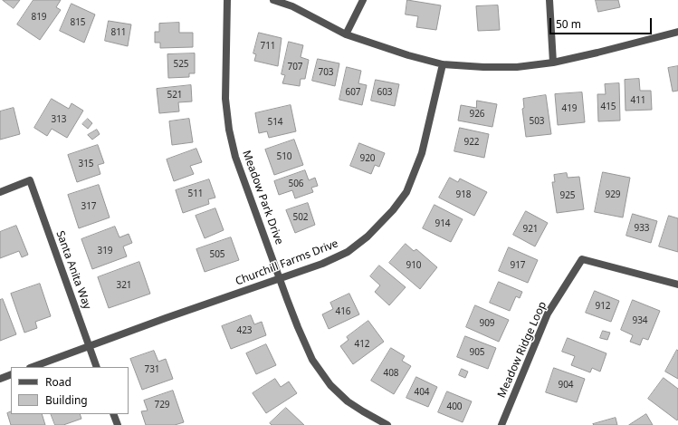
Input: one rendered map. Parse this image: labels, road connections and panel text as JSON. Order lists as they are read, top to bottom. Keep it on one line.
{"streets":{"street":["Meadow Park Drive","Churchill Farms Drive","Santa Anita Way","Meadow Ridge Loop"]},"crossings":[["Meadow Park Drive","Churchill Farms Drive"],["Churchill Farms Drive","Santa Anita Way"]],"house_numbers":["819","815","811","711","525","707","703","607","603","521","411","415","419","926","313","503","514","922","510","920","315","506","511","918","929","925","317","502","914","933","921","319","505","910","917","321","912","416","934","909","423","412","905","731","408","904","404","729","400"],"legend":["Road","Building"],"scale_bar":"50 m"}
